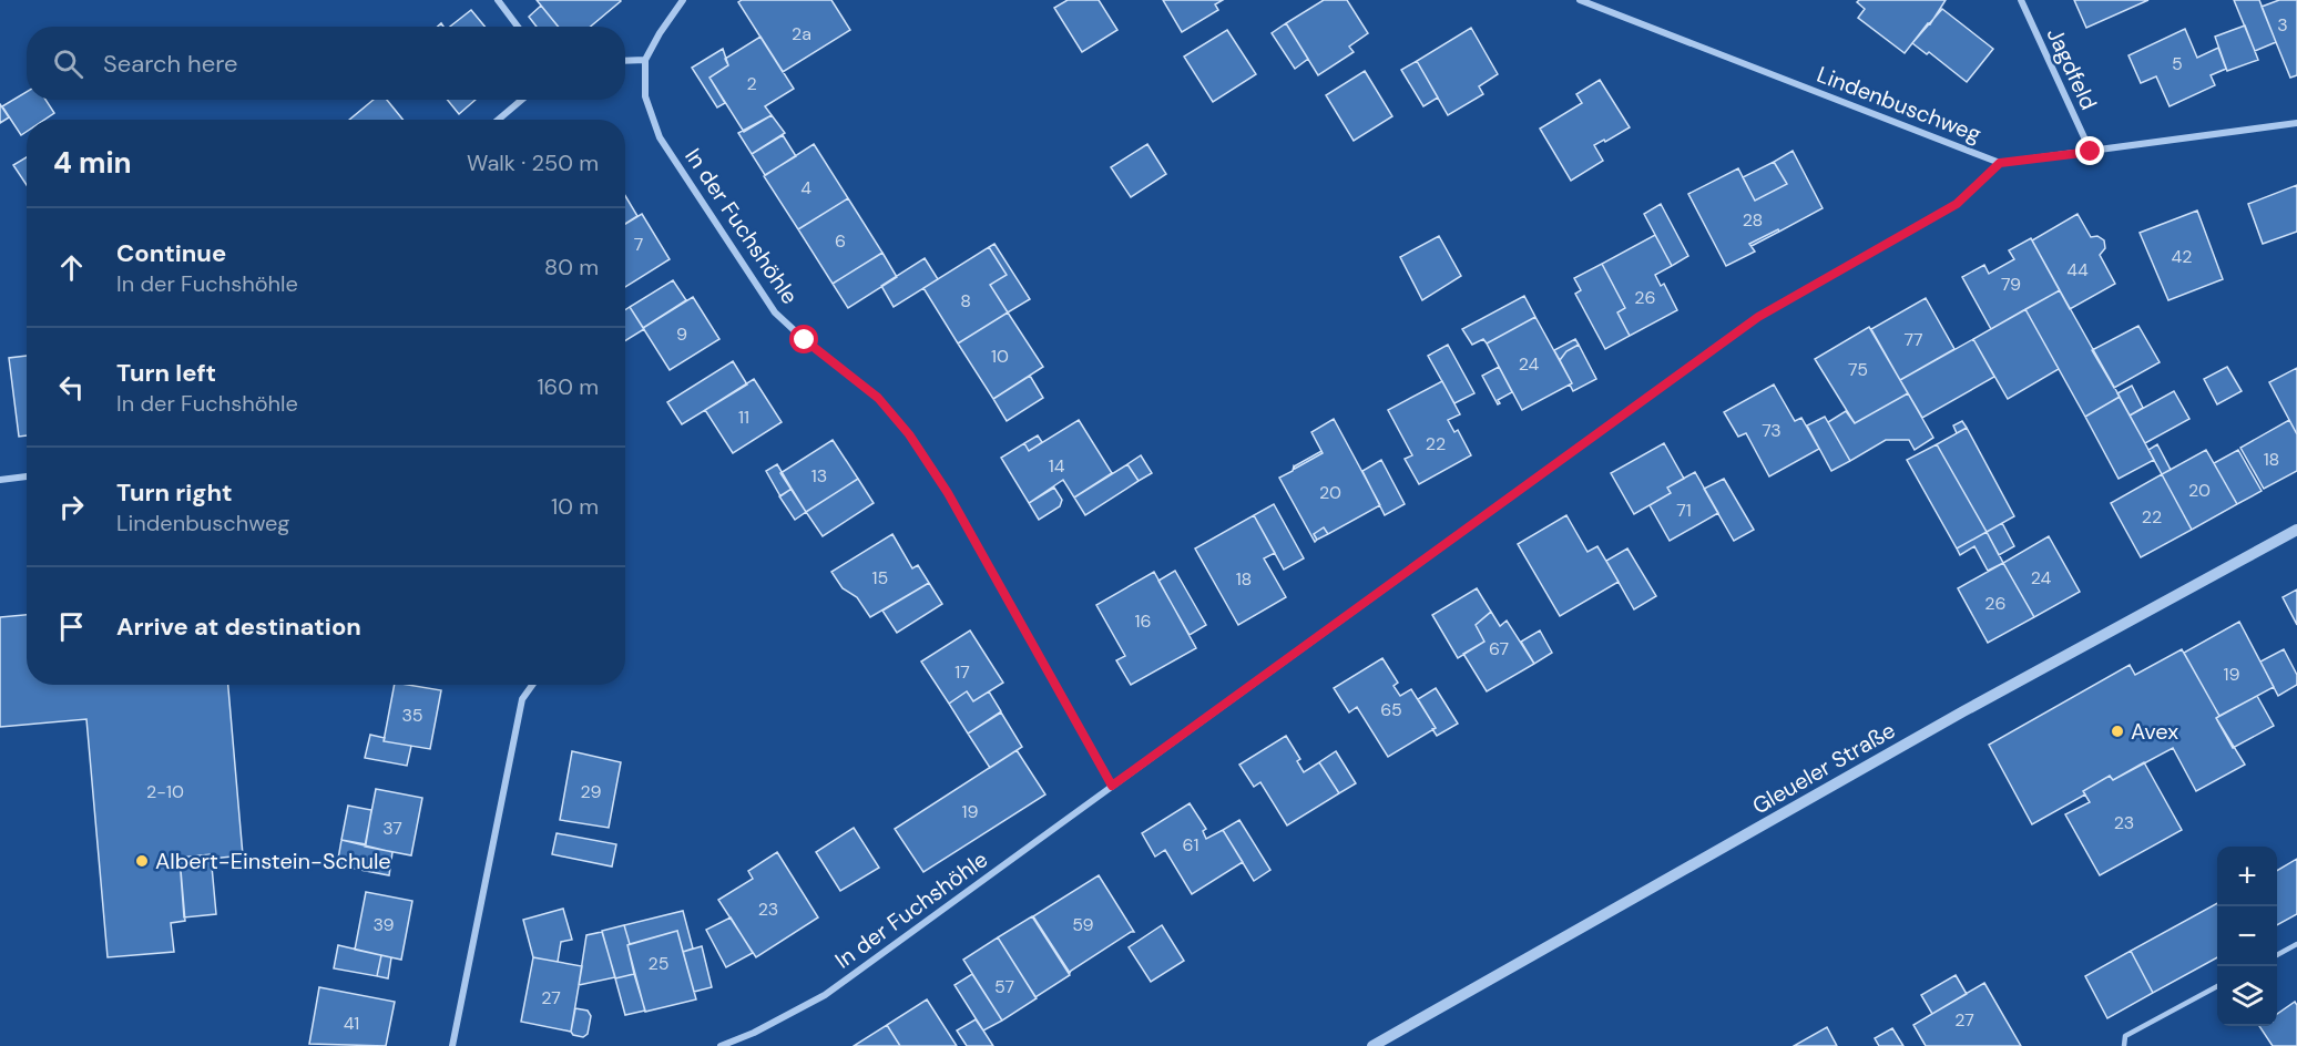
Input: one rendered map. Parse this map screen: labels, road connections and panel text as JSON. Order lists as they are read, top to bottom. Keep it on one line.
{"streets":{"street":["Jagdfeld","Lindenbuschweg","In der Fuchshöhle","Gleueler Straße"]},"crossings":[["Jagdfeld","Lindenbuschweg"],["Lindenbuschweg","In der Fuchshöhle"]],"places":["Avex","Albert-Einstein-Schule"],"house_numbers":["3","2a","5","2","4","28","6","7","42","44","79","26","8","9","77","10","24","75","11","73","22","18","14","13","20","20","71","22","15","24","18","26","16","67","17","19","65","35","2-10","29","19","23","37","61","23","39","59","25","57","27","27","41"],"page":{"search":"Search here","heading":["4 min","Walk · 250 m"],"list":[["Continue","In der Fuchshöhle","80 m"],["Turn left","In der Fuchshöhle","160 m"],["Turn right","Lindenbuschweg","10 m"],"Arrive at destination"],"map_buttons":["+","−"]}}
